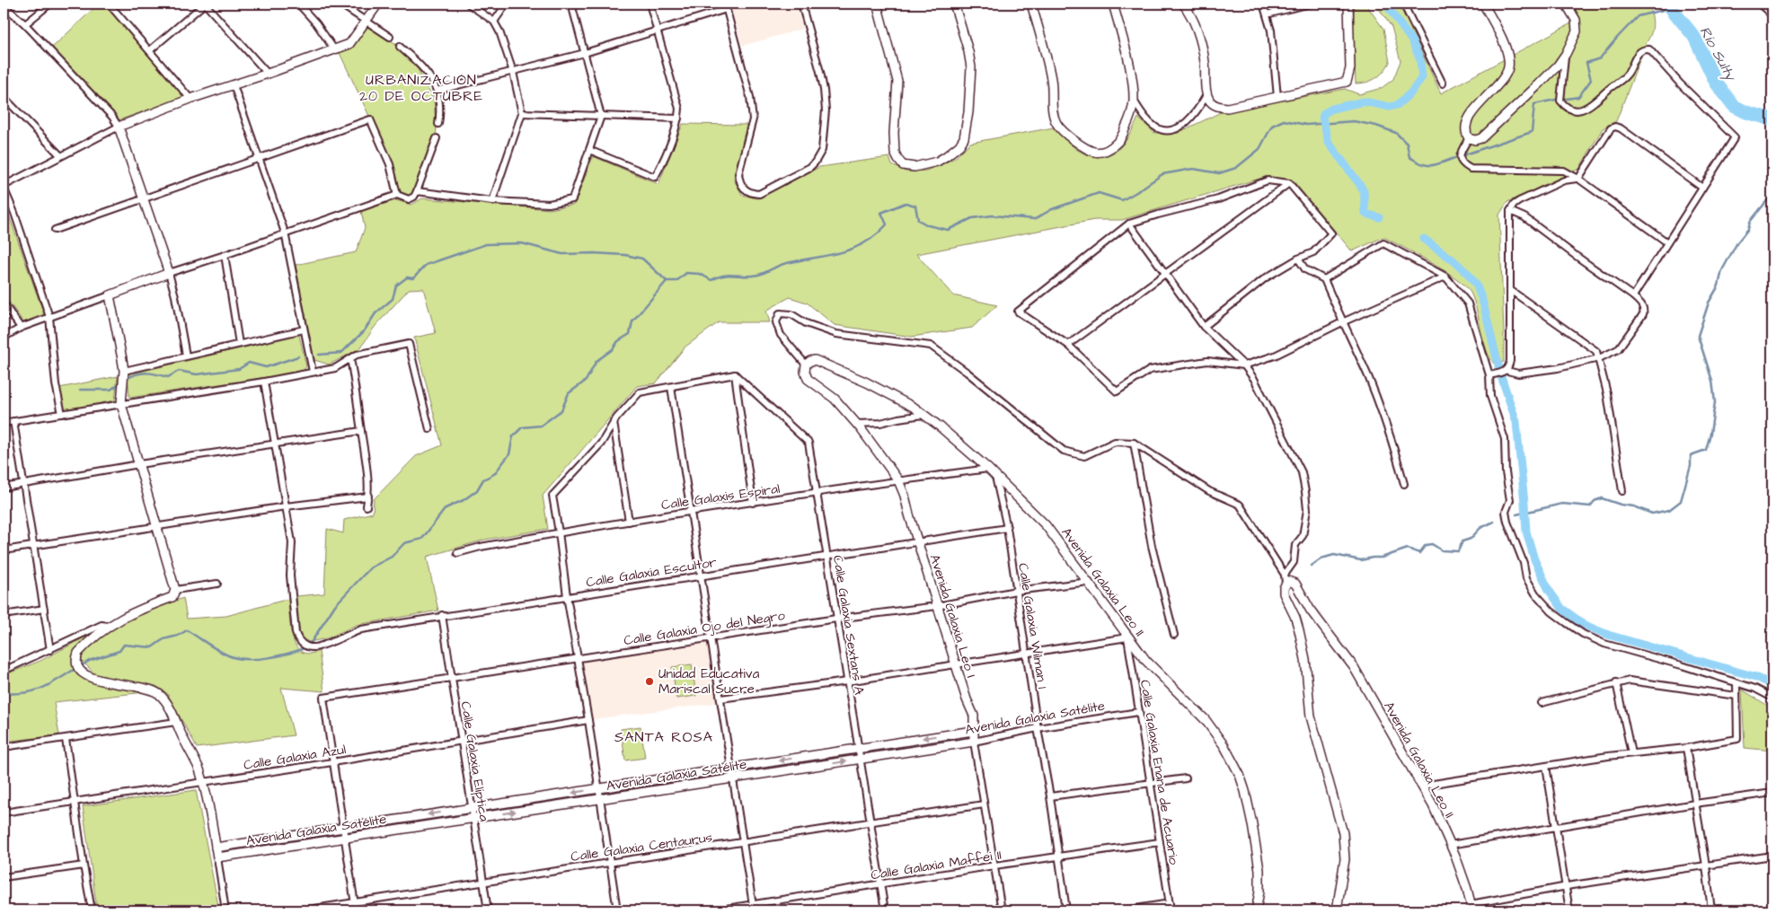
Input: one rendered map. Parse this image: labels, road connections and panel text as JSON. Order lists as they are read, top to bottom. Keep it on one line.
{"streets":{"street":["Calle Galaxis Espiral","Calle Galaxia Escultor","Avenida Galaxia Leo II","Avenida Galaxia Leo I","Calle Galaxia Sextans A","Calle Galaxia Wilman 1","Calle Galaxia Ojo del Negro","Avenida Galaxia Satélite","Calle Galaxia Azul","Calle Galaxia Elíptica","Calle Galaxia Enana de Acuario","Calle Galaxia Centaurus","Calle Galaxia Maffei II"]},"crossings":[["Calle Galaxis Espiral","Avenida Galaxia Leo II"],["Calle Galaxis Espiral","Avenida Galaxia Leo I"],["Calle Galaxis Espiral","Calle Galaxia Sextans A"],["Calle Galaxia Escultor","Avenida Galaxia Leo I"],["Calle Galaxia Escultor","Calle Galaxia Sextans A"],["Calle Galaxia Escultor","Calle Galaxia Wilman 1"],["Calle Galaxia Escultor","Calle Galaxia Elíptica"],["Avenida Galaxia Leo II","Avenida Galaxia Leo I"],["Avenida Galaxia Leo II","Calle Galaxia Wilman 1"],["Avenida Galaxia Leo II","Calle Galaxia Ojo del Negro"],["Avenida Galaxia Leo II","Calle Galaxia Enana de Acuario"],["Avenida Galaxia Leo I","Calle Galaxia Ojo del Negro"],["Avenida Galaxia Leo I","Avenida Galaxia Satélite"],["Avenida Galaxia Leo I","Calle Galaxia Centaurus"],["Avenida Galaxia Leo I","Calle Galaxia Maffei II"],["Calle Galaxia Sextans A","Calle Galaxia Ojo del Negro"],["Calle Galaxia Sextans A","Avenida Galaxia Satélite"],["Calle Galaxia Sextans A","Calle Galaxia Centaurus"],["Calle Galaxia Sextans A","Calle Galaxia Maffei II"],["Calle Galaxia Wilman 1","Calle Galaxia Ojo del Negro"],["Calle Galaxia Wilman 1","Avenida Galaxia Satélite"],["Calle Galaxia Wilman 1","Calle Galaxia Maffei II"],["Calle Galaxia Ojo del Negro","Calle Galaxia Azul"],["Calle Galaxia Ojo del Negro","Calle Galaxia Elíptica"],["Avenida Galaxia Satélite","Calle Galaxia Elíptica"],["Avenida Galaxia Satélite","Calle Galaxia Enana de Acuario"],["Calle Galaxia Azul","Calle Galaxia Elíptica"],["Calle Galaxia Elíptica","Calle Galaxia Centaurus"],["Calle Galaxia Enana de Acuario","Calle Galaxia Maffei II"]],"districts":["URBANIZACIÓN 20 DE OCTUBRE","SANTA ROSA"],"water":["Río Sulty"],"places":["Unidad Educativa Mariscal Sucre"]}
